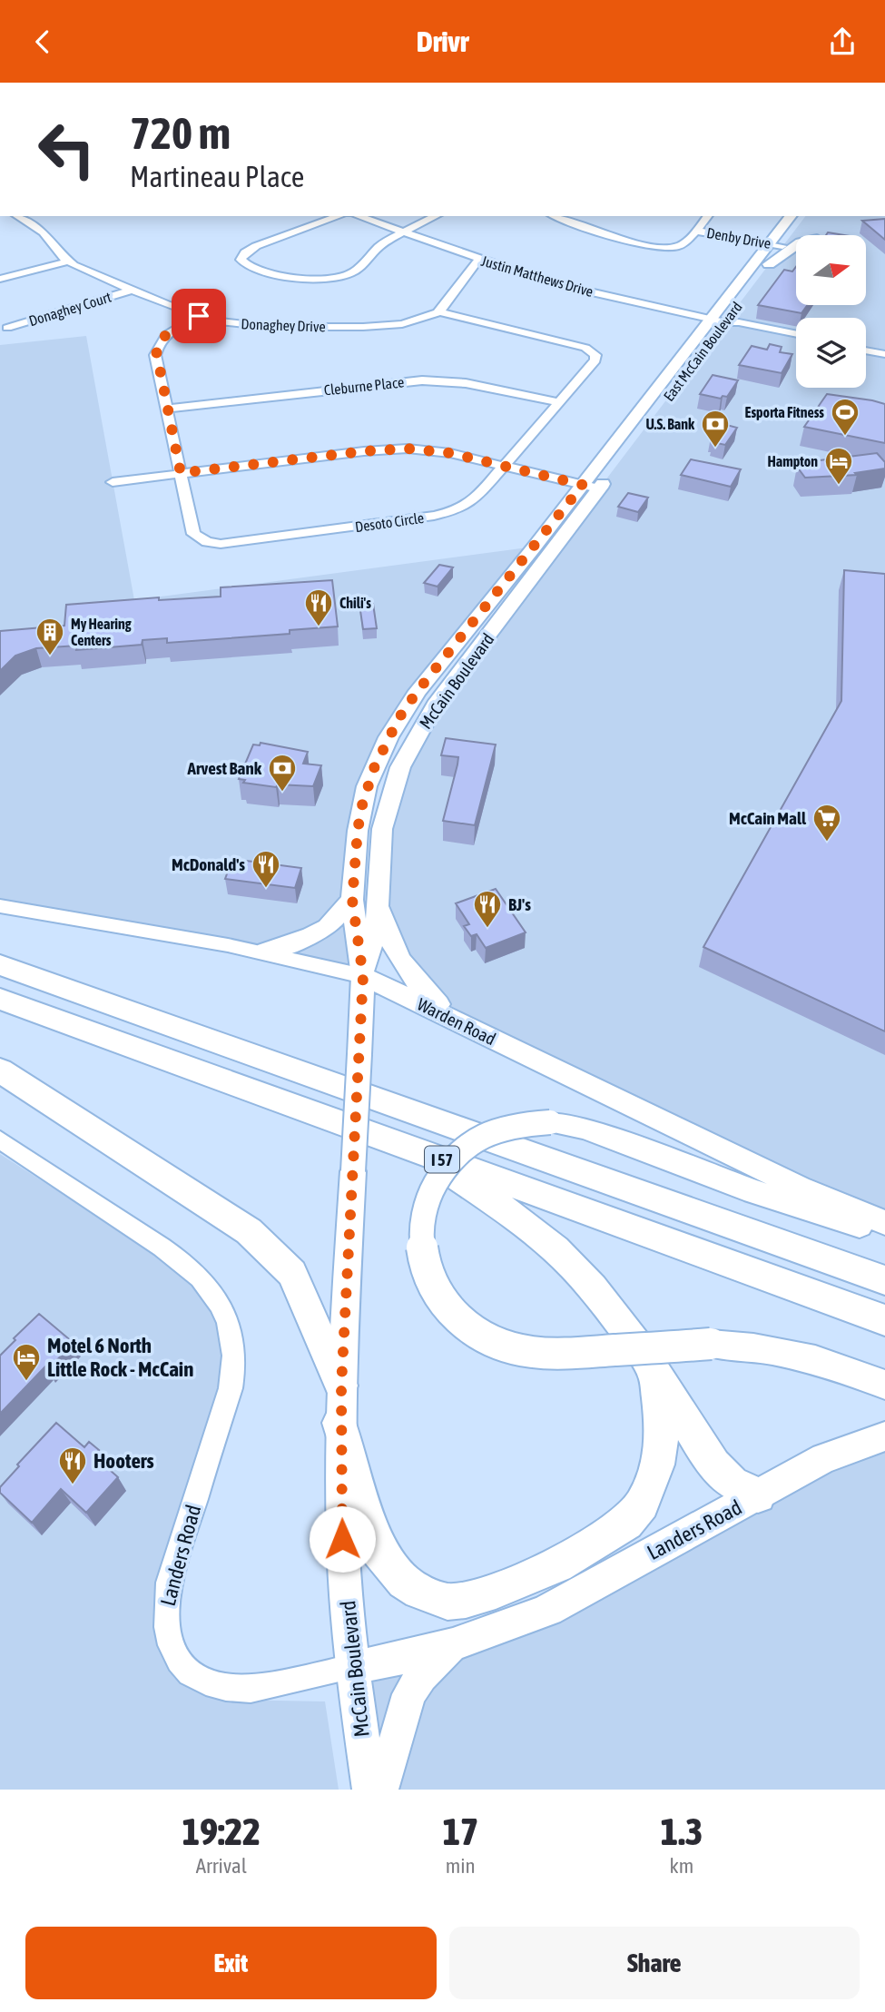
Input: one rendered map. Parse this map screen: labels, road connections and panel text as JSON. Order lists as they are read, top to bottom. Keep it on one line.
{"streets":{"highway":["I 57"],"main road":["East McCain Boulevard","McCain Boulevard","Warden Road","Landers Road"],"street":["Denby Drive","Justin Matthews Drive","Donaghey Court","Donaghey Drive","Cleburne Place","Desoto Circle"]},"crossings":[["Denby Drive","East McCain Boulevard"],["Justin Matthews Drive","Donaghey Drive"],["Justin Matthews Drive","East McCain Boulevard"],["Donaghey Court","Donaghey Drive"],["Donaghey Drive","Desoto Circle"],["East McCain Boulevard","McCain Boulevard"],["Cleburne Place","Desoto Circle"],["McCain Boulevard","Warden Road"],["McCain Boulevard","Landers Road"]],"places":{"sports":["Esporta Fitness"],"bank":["U.S. Bank","Arvest Bank"],"hotel":["Hampton","Motel 6 North Little Rock - McCain"],"restaurant":["Chili's","McDonald's","BJ's","Hooters"],"building":["My Hearing Centers"],"supermarket":["McCain Mall"]},"north":"right","page":{"header":"Drivr","turn":["720 m","Martineau Place"],"eta":["19:22","Arrival","17","min","1.3","km"],"buttons":["Exit","Share"]}}
